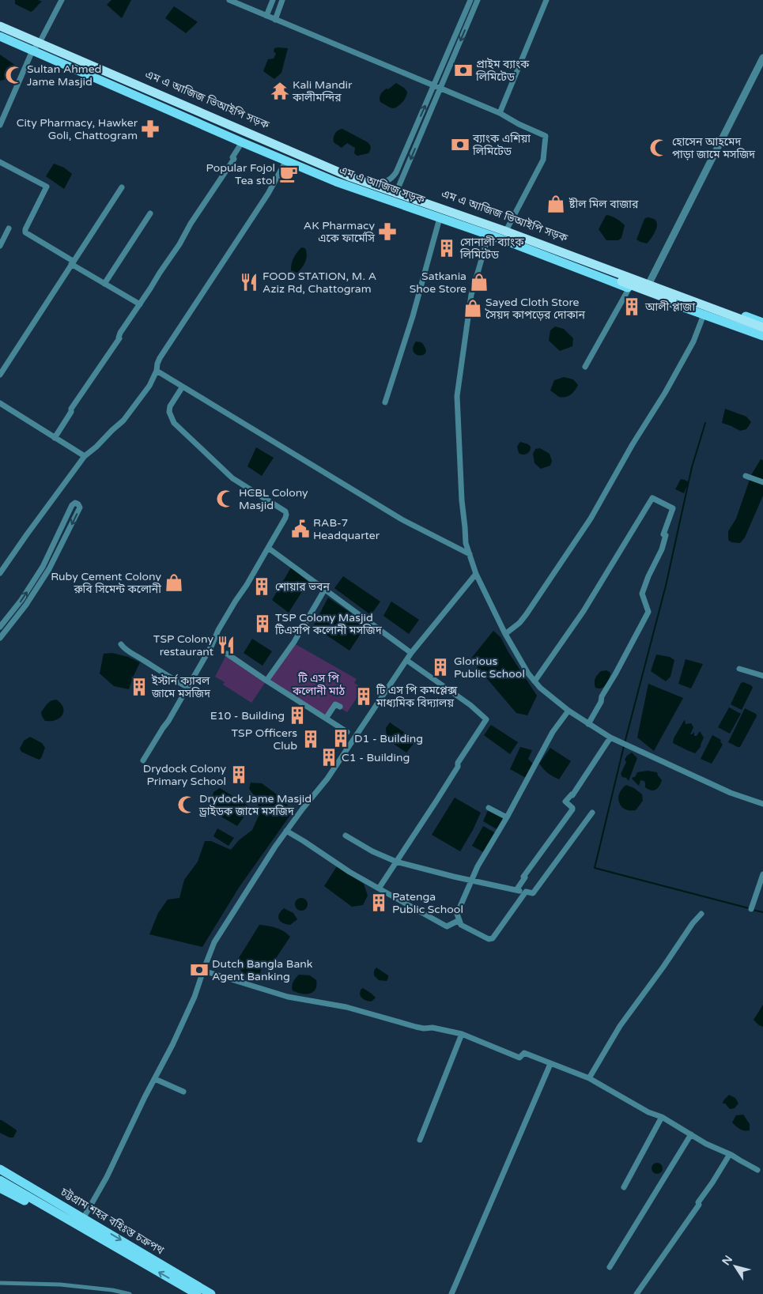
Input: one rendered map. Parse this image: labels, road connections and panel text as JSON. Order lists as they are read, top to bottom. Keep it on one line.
{"streets":{"main road":["এম এ আজিজ ভিআইপি সড়ক","এম এ আজিজ সড়ক","চট্টগ্রাম শহর বহিঃস্ত চক্রপথ"]},"parks":["টি এস পি কলোনী মাঠ"],"places":{"bank":["প্রাইম ব্যাংক লিমিটেড","ব্যাংক এশিয়া লিমিটেড","Dutch Bangla Bank Agent Banking"],"mosque":["Sultan Ahmed Jame Masjid","হোসেন আহমেদ পাড়া জামে মসজিদ","HCBL Colony Masjid","Drydock Jame Masjid ড্রাইডক জামে মসজিদ"],"temple":["Kali Mandir কালীমন্দির"],"pharmacy":["City Pharmacy, Hawker Goli, Chattogram","AK Pharmacy একে ফার্মেসি"],"cafe":["Popular Fojol Tea stol"],"shop":["ষ্টীল মিল বাজার","Satkania Shoe Store","Sayed Cloth Store সৈয়দ কাপড়ের দোকান","Ruby Cement Colony রুবি সিমেন্ট কলোনী"],"building":["সোনালী ব্যাংক লিমিটেড","আলী প্লাজা","শোয়ার ভবন","TSP Colony Masjid টিএসপি কলোনী মসজিদ","Glorious Public School","ইস্টার্ন ক্যাবল জামে মসজিদ","টি এস পি কমপ্লেক্স মাধ্যমিক বিদ্যালয়","E10 - Building","D1 - Building","TSP Officers Club","C1 - Building","Drydock Colony Primary School","Patenga Public School"],"restaurant":["FOOD STATION, M. A Aziz Rd, Chattogram","TSP Colony restaurant"],"public building":["RAB-7 Headquarter"]},"north":"top left"}
